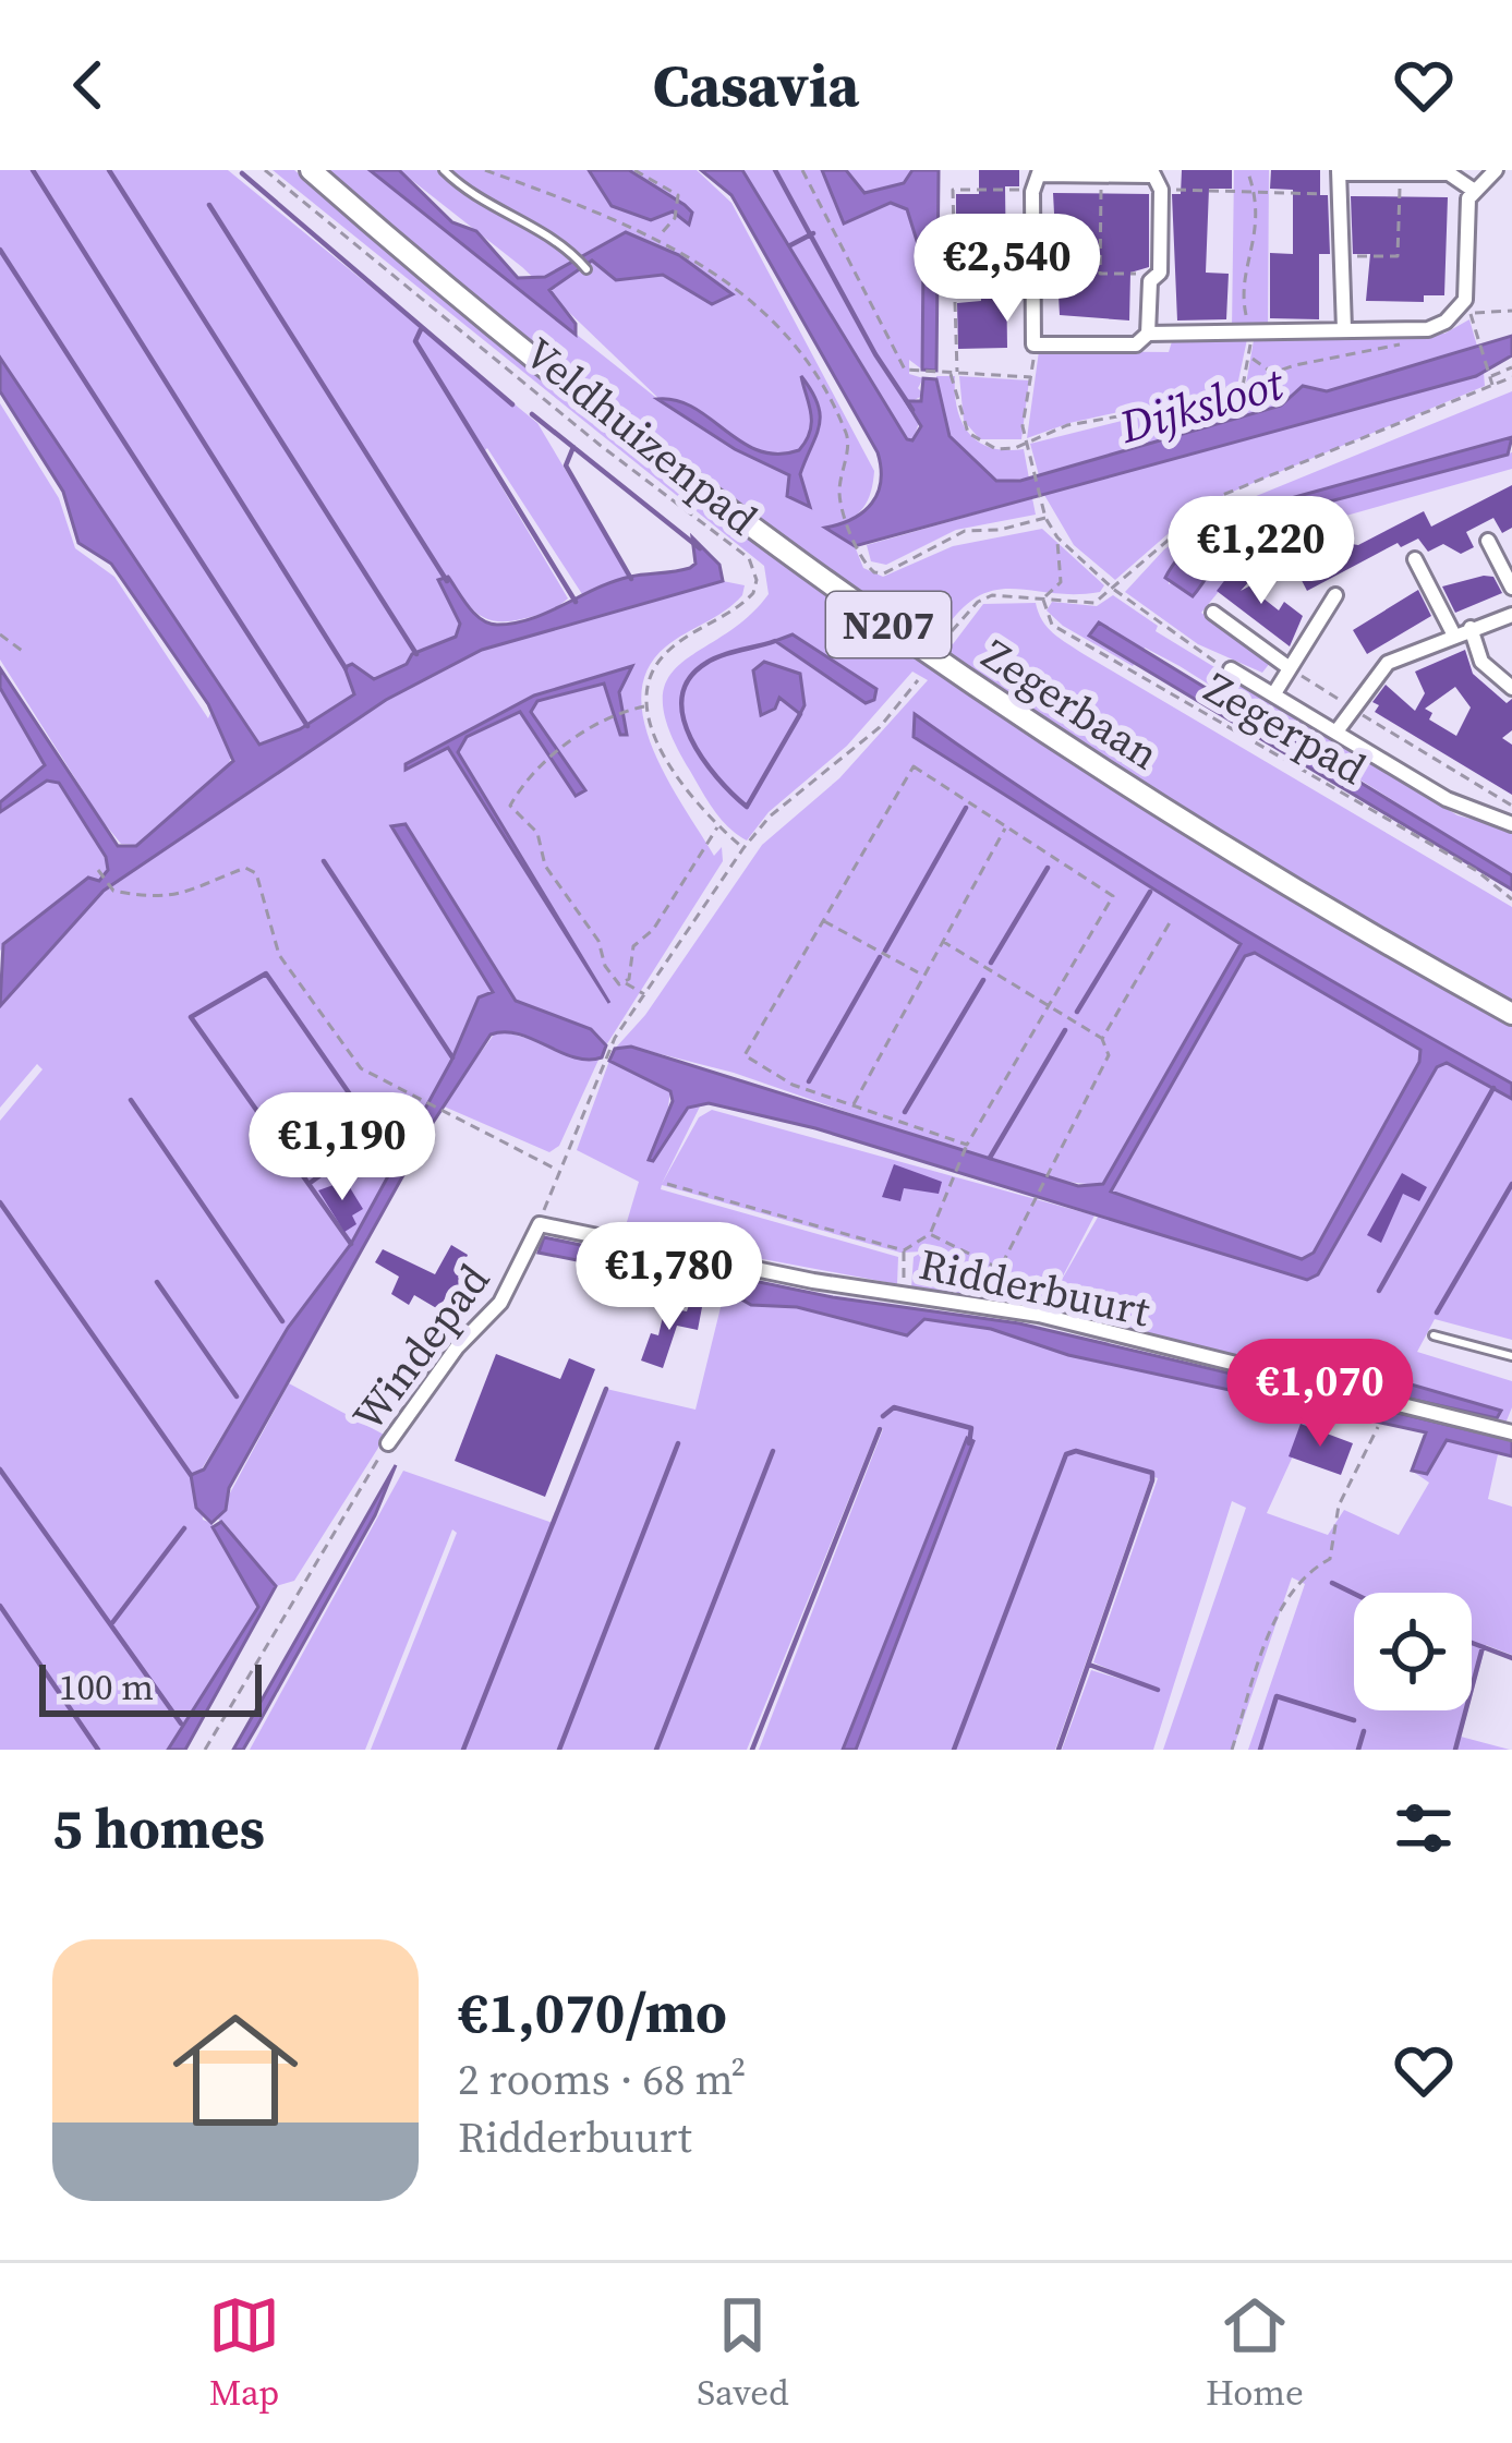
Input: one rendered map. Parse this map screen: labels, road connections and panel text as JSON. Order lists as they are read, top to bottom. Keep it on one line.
{"streets":{"main road":["N207","Zegerbaan"],"street":["Ridderbuurt","Windepad"],"path":["Veldhuizenpad","Zegerpad"]},"crossings":[["Ridderbuurt","Windepad"]],"water":["Dijksloot"],"scale_bar":"100 m","page":{"header":"Casavia","price":["€2,540","€1,220","€1,190","€1,780","€1,070"],"scale":"100 m","heading":"5 homes","list":[{"name":"€1,070/mo","note":"2 rooms · 68 m² · Ridderbuurt"}],"tabs":["Map","Saved","Home"]}}
